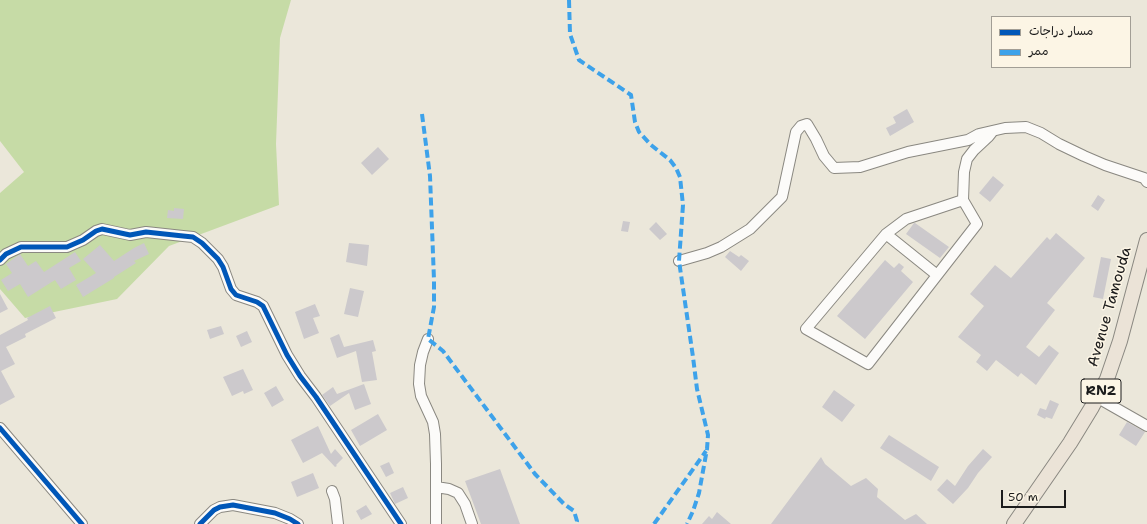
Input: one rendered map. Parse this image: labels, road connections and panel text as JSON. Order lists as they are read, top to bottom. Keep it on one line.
{"streets":{"highway":["Avenue Tamouda","RN2"]},"legend":["مسار دراجات","ممر"],"scale_bar":"50 m"}
